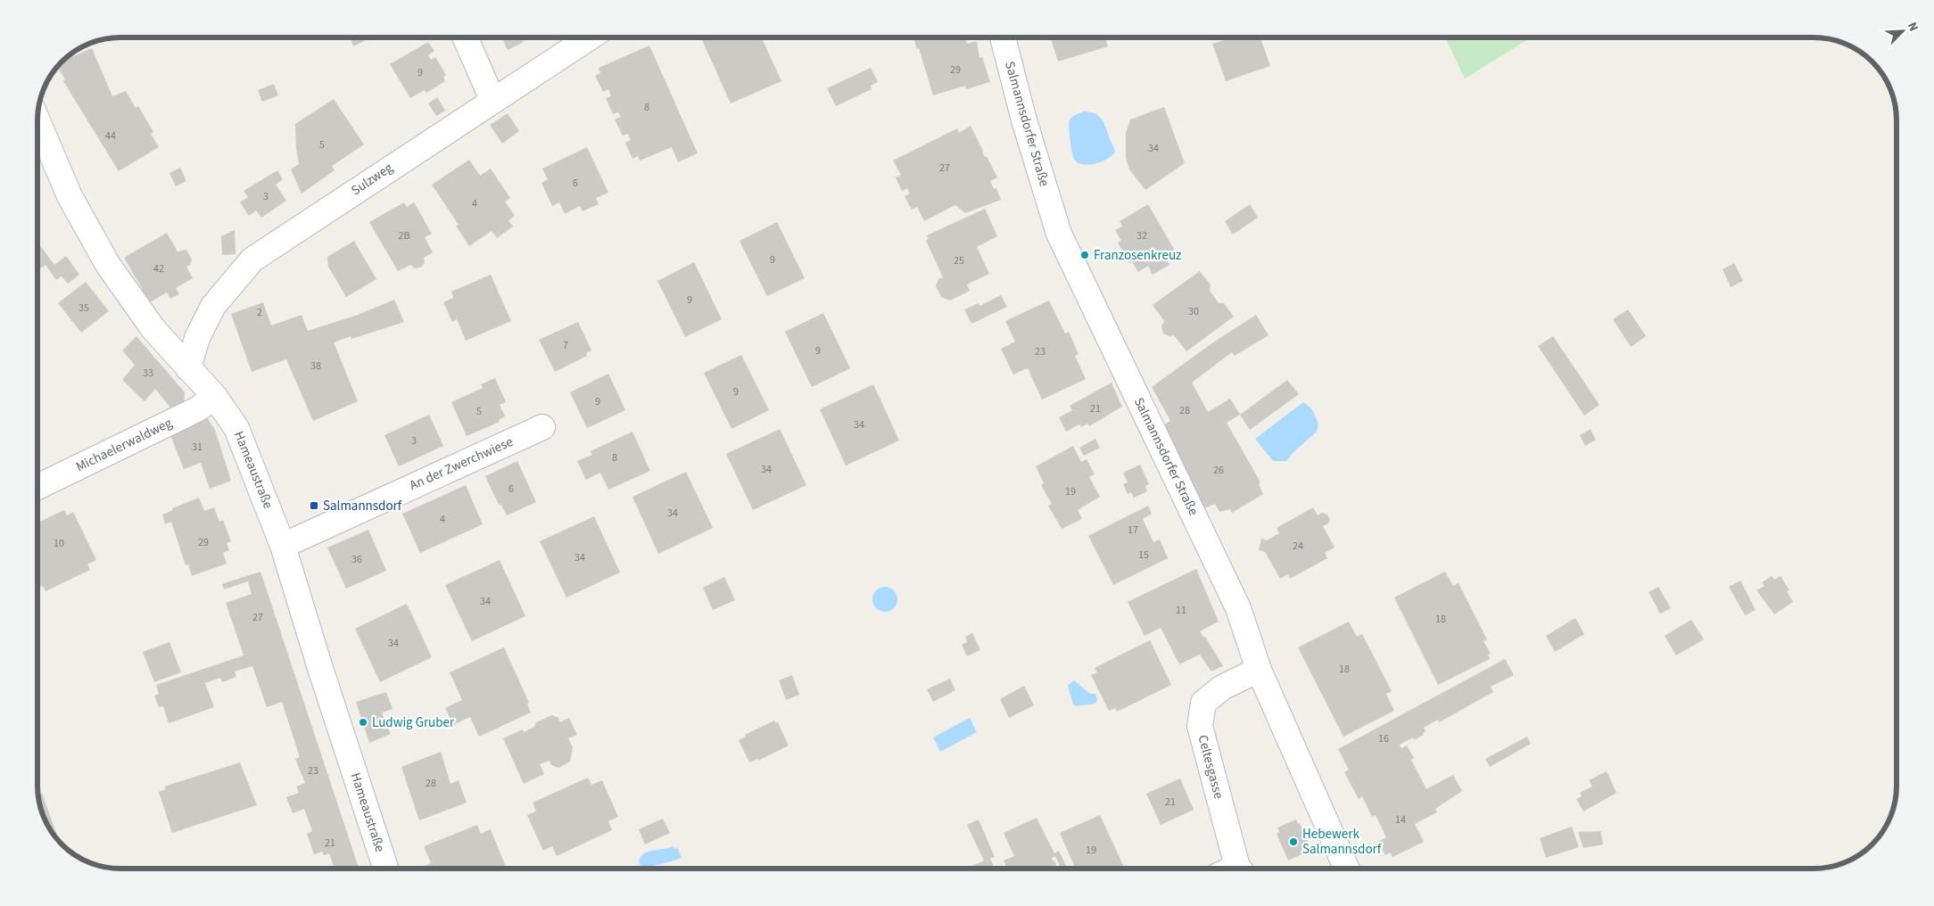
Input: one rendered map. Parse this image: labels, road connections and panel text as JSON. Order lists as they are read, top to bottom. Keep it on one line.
{"streets":{"street":["Salmannsdorfer Straße","Sulzweg","Michaelerwaldweg","An der Zwerchwiese","Hameaustraße","Celtesgasse"]},"crossings":[["Salmannsdorfer Straße","Celtesgasse"],["Sulzweg","Hameaustraße"],["Michaelerwaldweg","Hameaustraße"],["An der Zwerchwiese","Hameaustraße"]],"places":{"other":["Franzosenkreuz","Ludwig Gruber","Hebewerk Salmannsdorf"],"transit":["Salmannsdorf"]},"house_numbers":["29","9","8","44","5","34","27","6","3","4","2B","32","9","25","42","9","35","30","2","7","9","23","38","33","9","9","21","28","5","34","3","31","8","34","26","6","19","34","4","17","29","10","24","15","34","36","34","11","27","18","34","18","16","23","28","21","14","21","19"],"north":"top right"}
